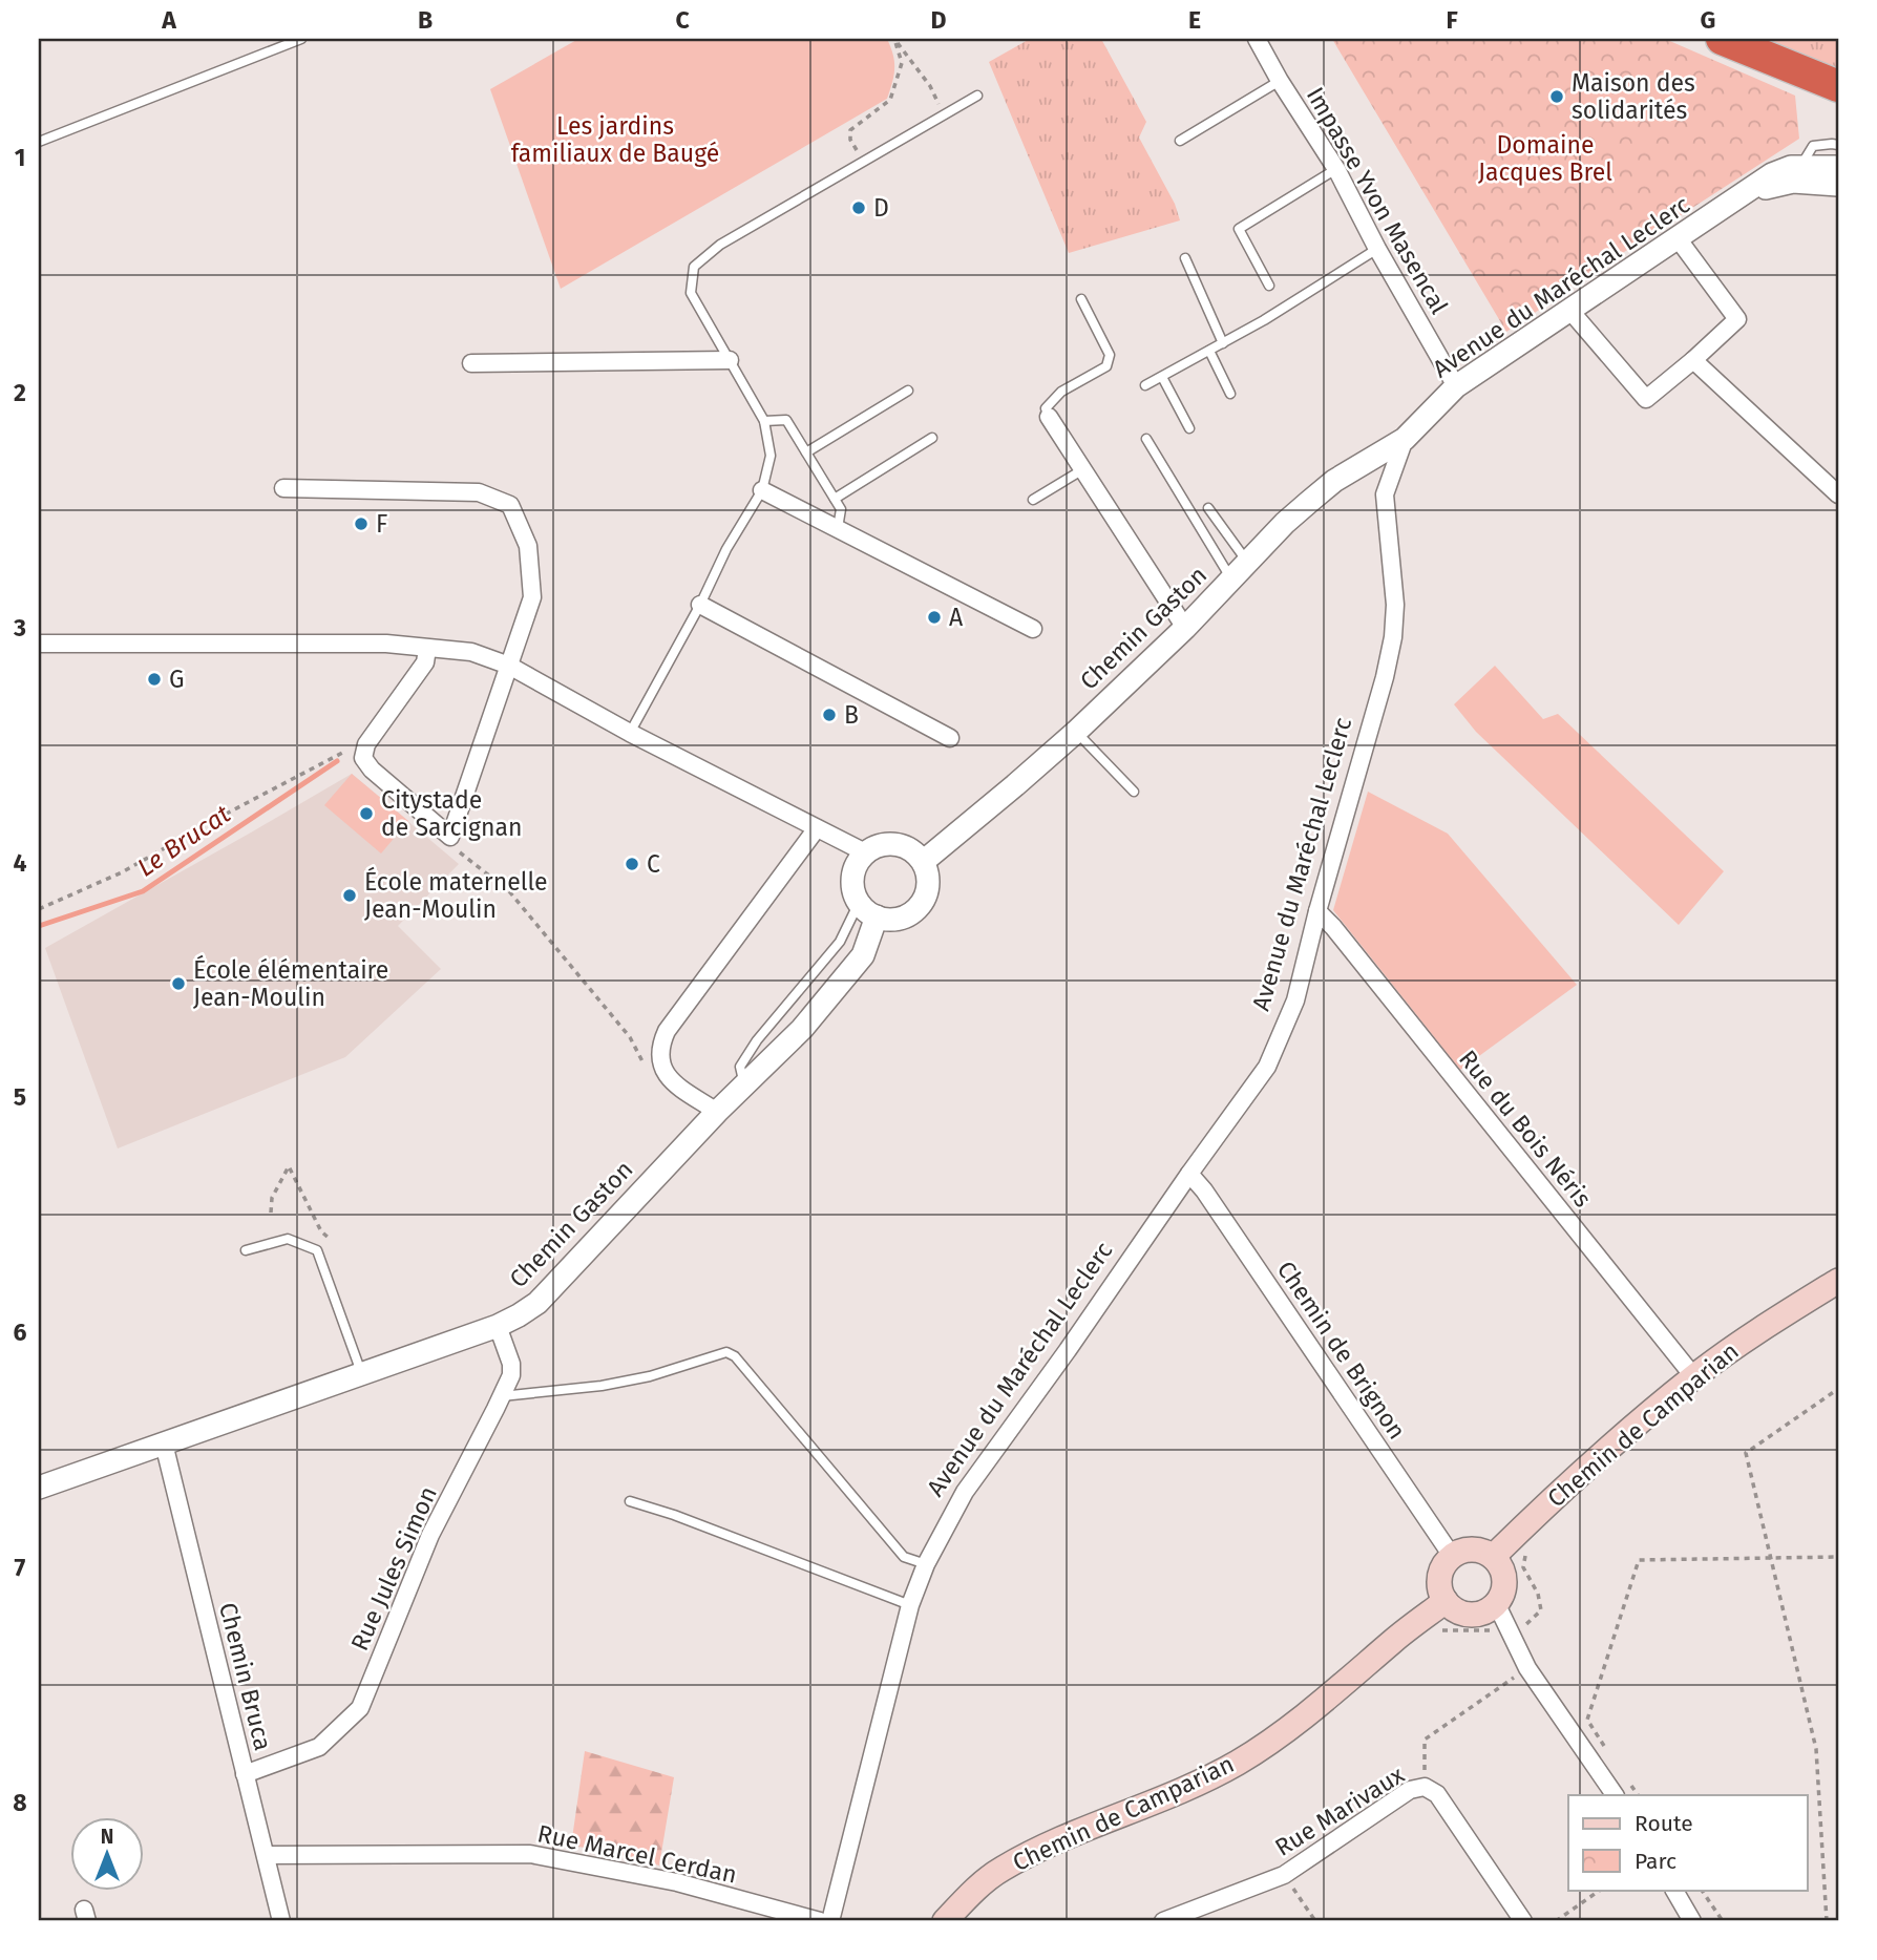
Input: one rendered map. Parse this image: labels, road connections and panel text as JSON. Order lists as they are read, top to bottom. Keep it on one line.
{"streets":{"main road":["Chemin de Camparian"],"street":["Impasse Yvon Masencal","Avenue du Maréchal Leclerc","Chemin Gaston","Rue du Bois Néris","Chemin de Brignon","Rue Jules Simon","Chemin Bruca","Rue Marivaux","Rue Marcel Cerdan"]},"crossings":[["Impasse Yvon Masencal","Avenue du Maréchal Leclerc"],["Avenue du Maréchal Leclerc","Chemin Gaston"],["Avenue du Maréchal Leclerc","Rue du Bois Néris"],["Avenue du Maréchal Leclerc","Chemin de Brignon"],["Chemin Gaston","Rue Jules Simon"],["Chemin Gaston","Chemin Bruca"],["Rue du Bois Néris","Chemin de Camparian"],["Chemin de Brignon","Chemin de Camparian"],["Rue Jules Simon","Chemin Bruca"],["Chemin Bruca","Rue Marcel Cerdan"]],"water":["Le Brucat"],"parks":["Les jardins familiaux de Baugé","Domaine Jacques Brel"],"places":["Maison des solidarités","D","F","A","G","B","Citystade de Sarcignan","C","École maternelle Jean-Moulin","École élémentaire Jean-Moulin"],"legend":["Route","Parc"],"north":"top","grid":{"columns":["A","B","C","D","E","F","G"],"rows":["1","2","3","4","5","6","7","8"]}}
